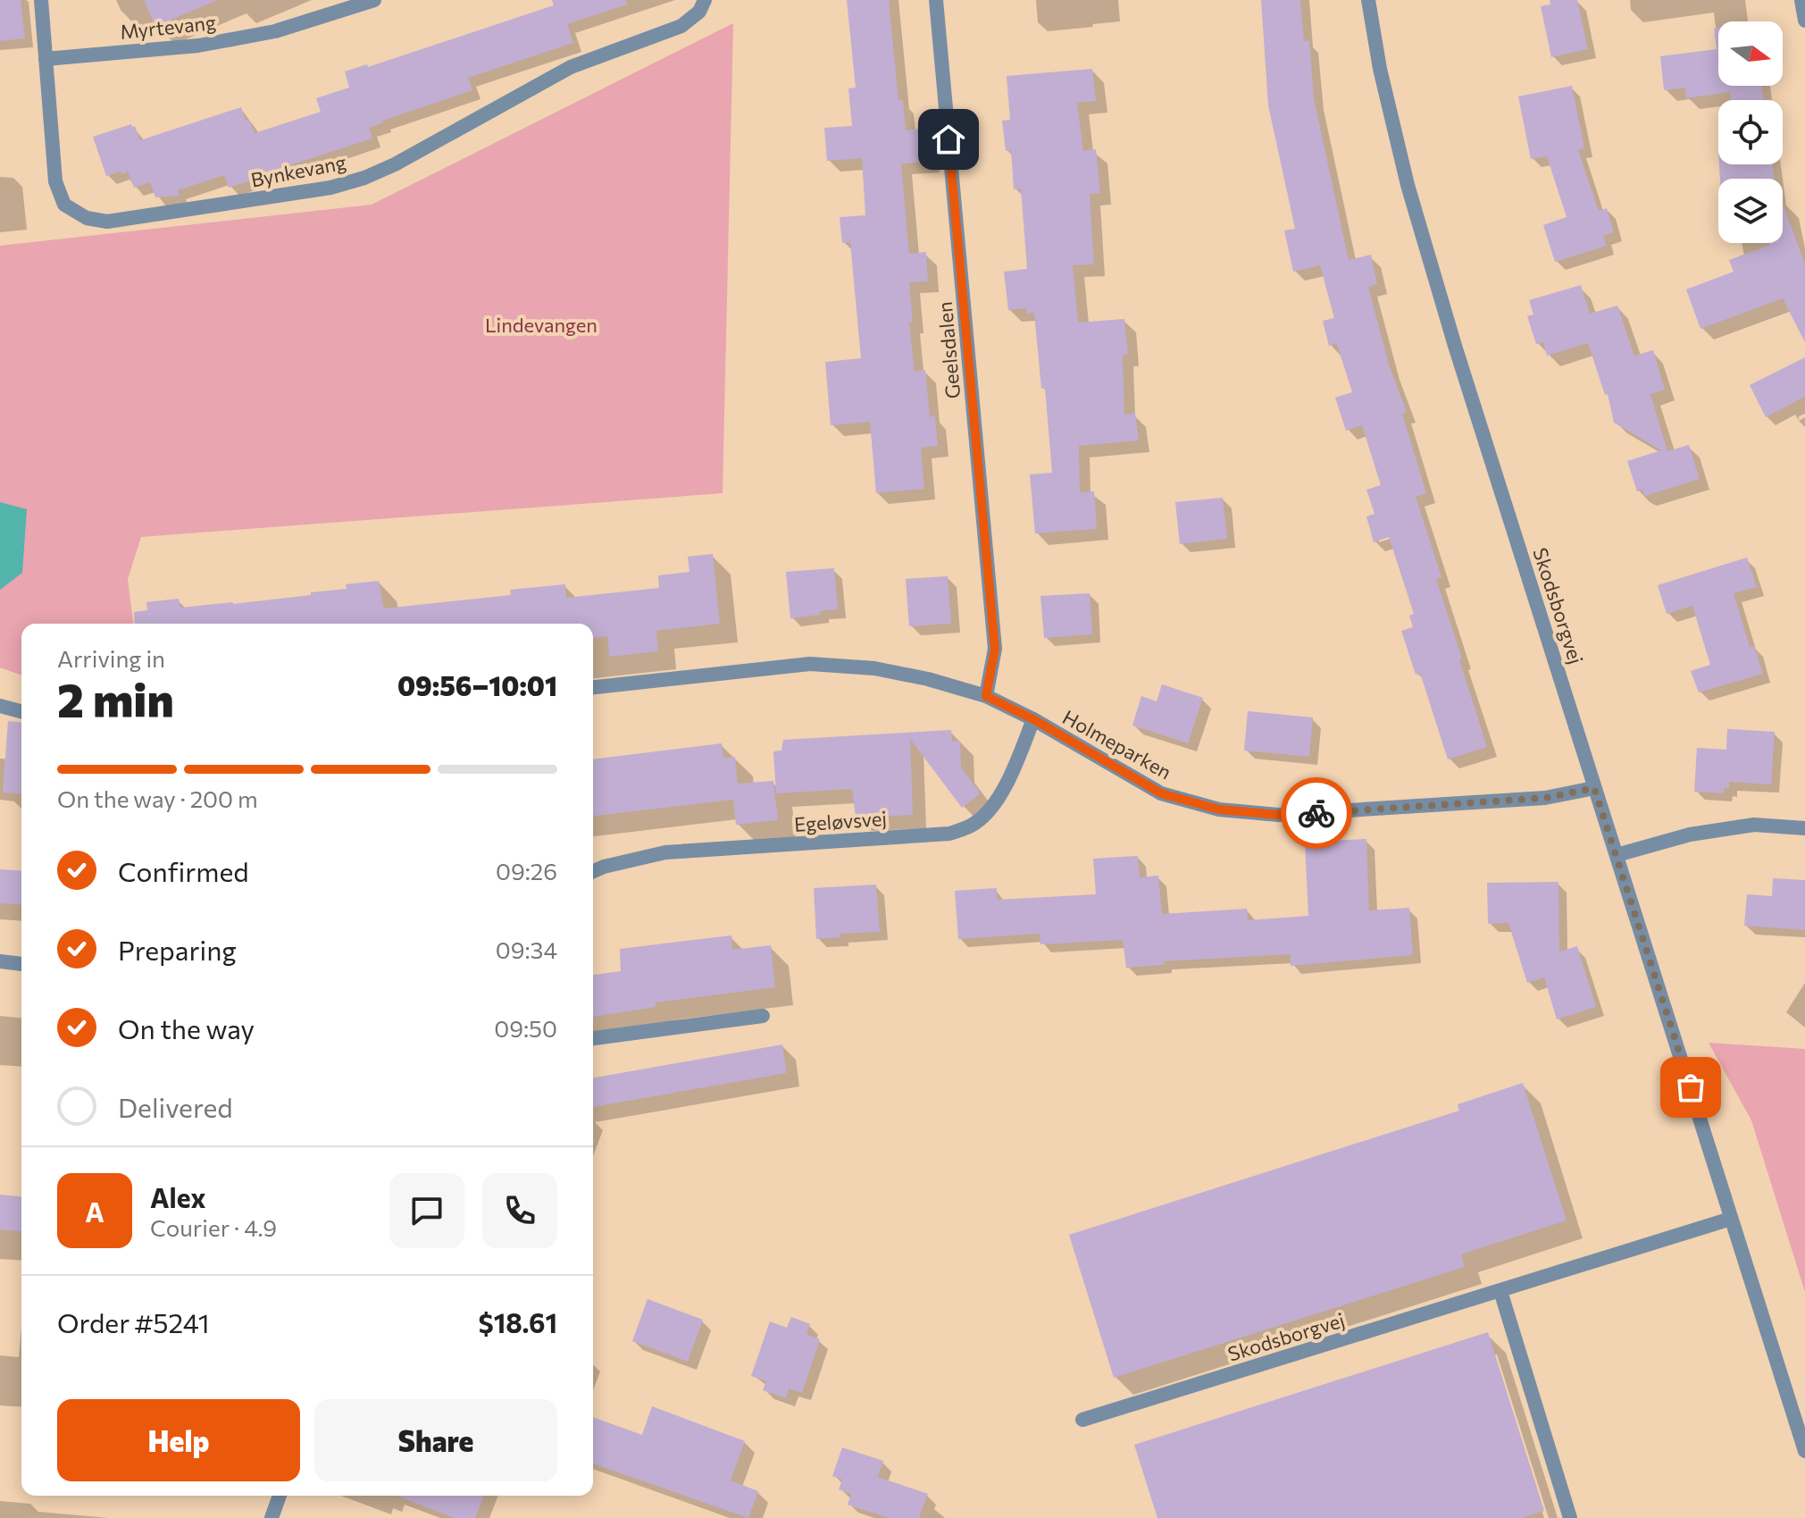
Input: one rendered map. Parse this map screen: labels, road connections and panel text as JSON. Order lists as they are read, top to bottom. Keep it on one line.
{"streets":{"street":["Myrtevang","Bynkevang","Geelsdalen","Skodsborgvej","Holmeparken","Egeløvsvej"]},"crossings":[["Myrtevang","Bynkevang"],["Geelsdalen","Holmeparken"],["Skodsborgvej","Holmeparken"],["Holmeparken","Egeløvsvej"]],"parks":["Lindevangen"],"north":"right","page":{"heading":["2 min","Arriving in","09:56–10:01"],"panel":["Alex","Courier · 4.9","Order #5241","$18.61"],"bar":"On the way · 200 m","list":[["Confirmed","09:26"],["Preparing","09:34"],["On the way","09:50"],"Delivered"],"round":"A","buttons":["Help","Share"]}}
